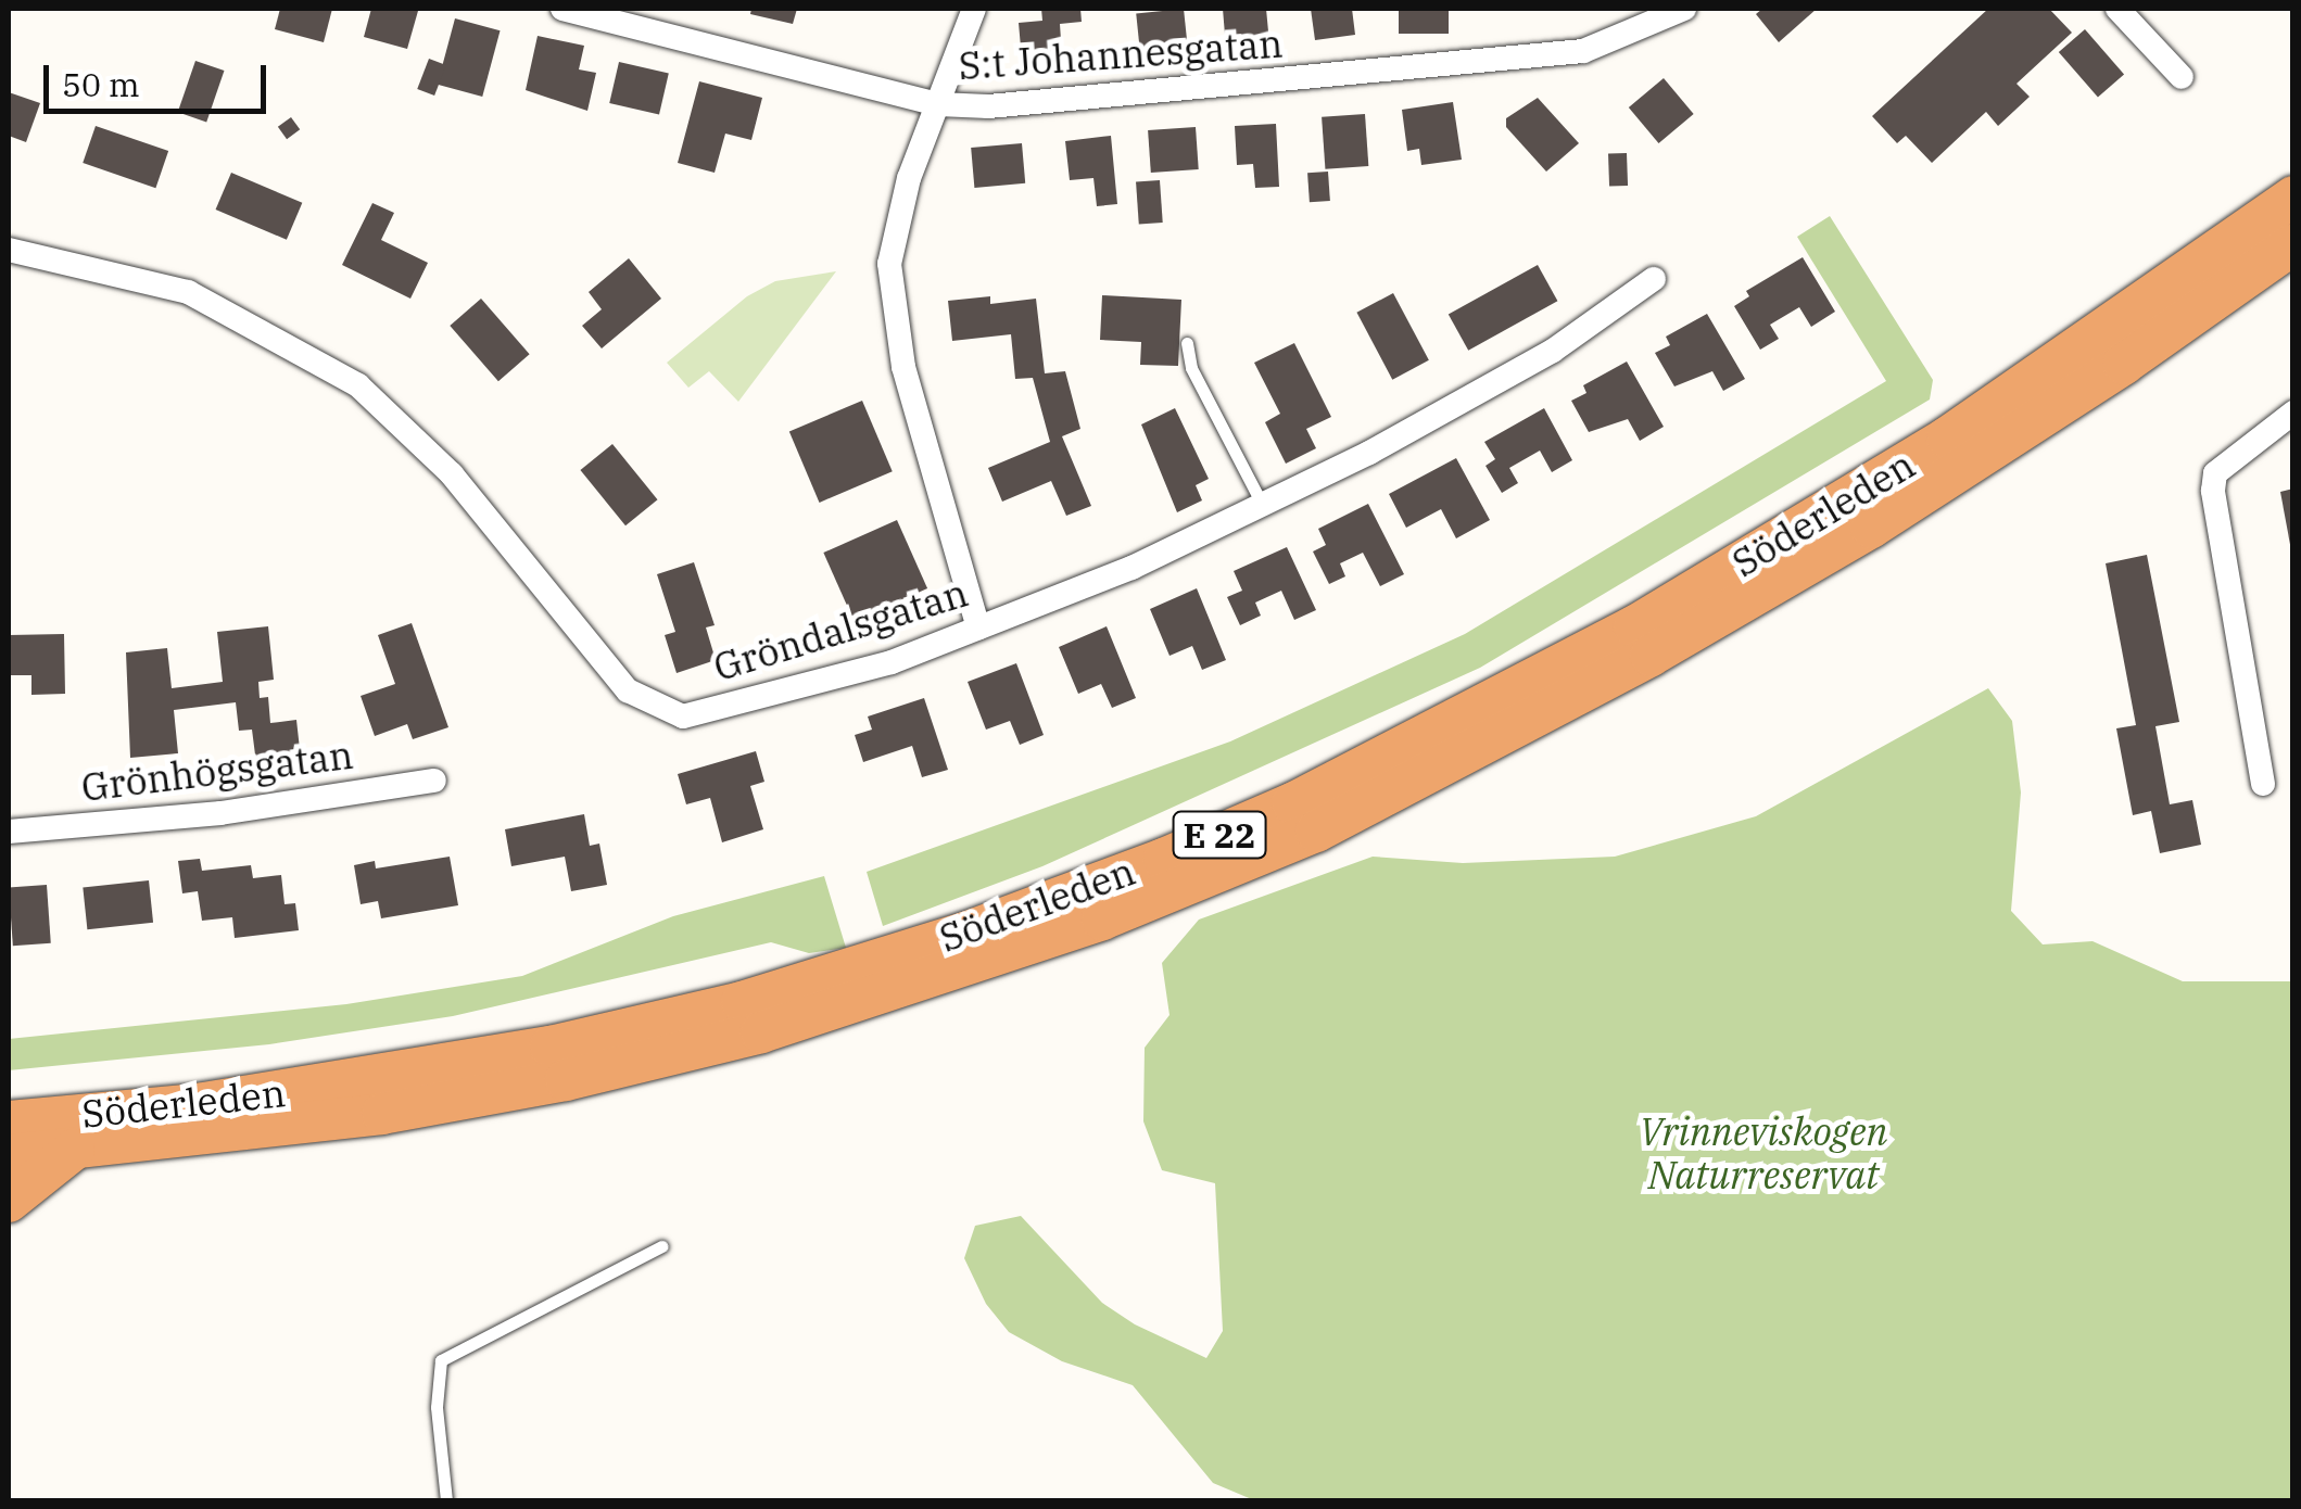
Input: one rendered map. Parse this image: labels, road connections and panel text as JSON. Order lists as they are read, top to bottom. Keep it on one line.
{"streets":{"highway":["Söderleden","E 22"],"street":["S:t Johannesgatan","Gröndalsgatan","Grönhögsgatan"]},"parks":["Vrinneviskogen Naturreservat"],"scale_bar":"50 m"}
